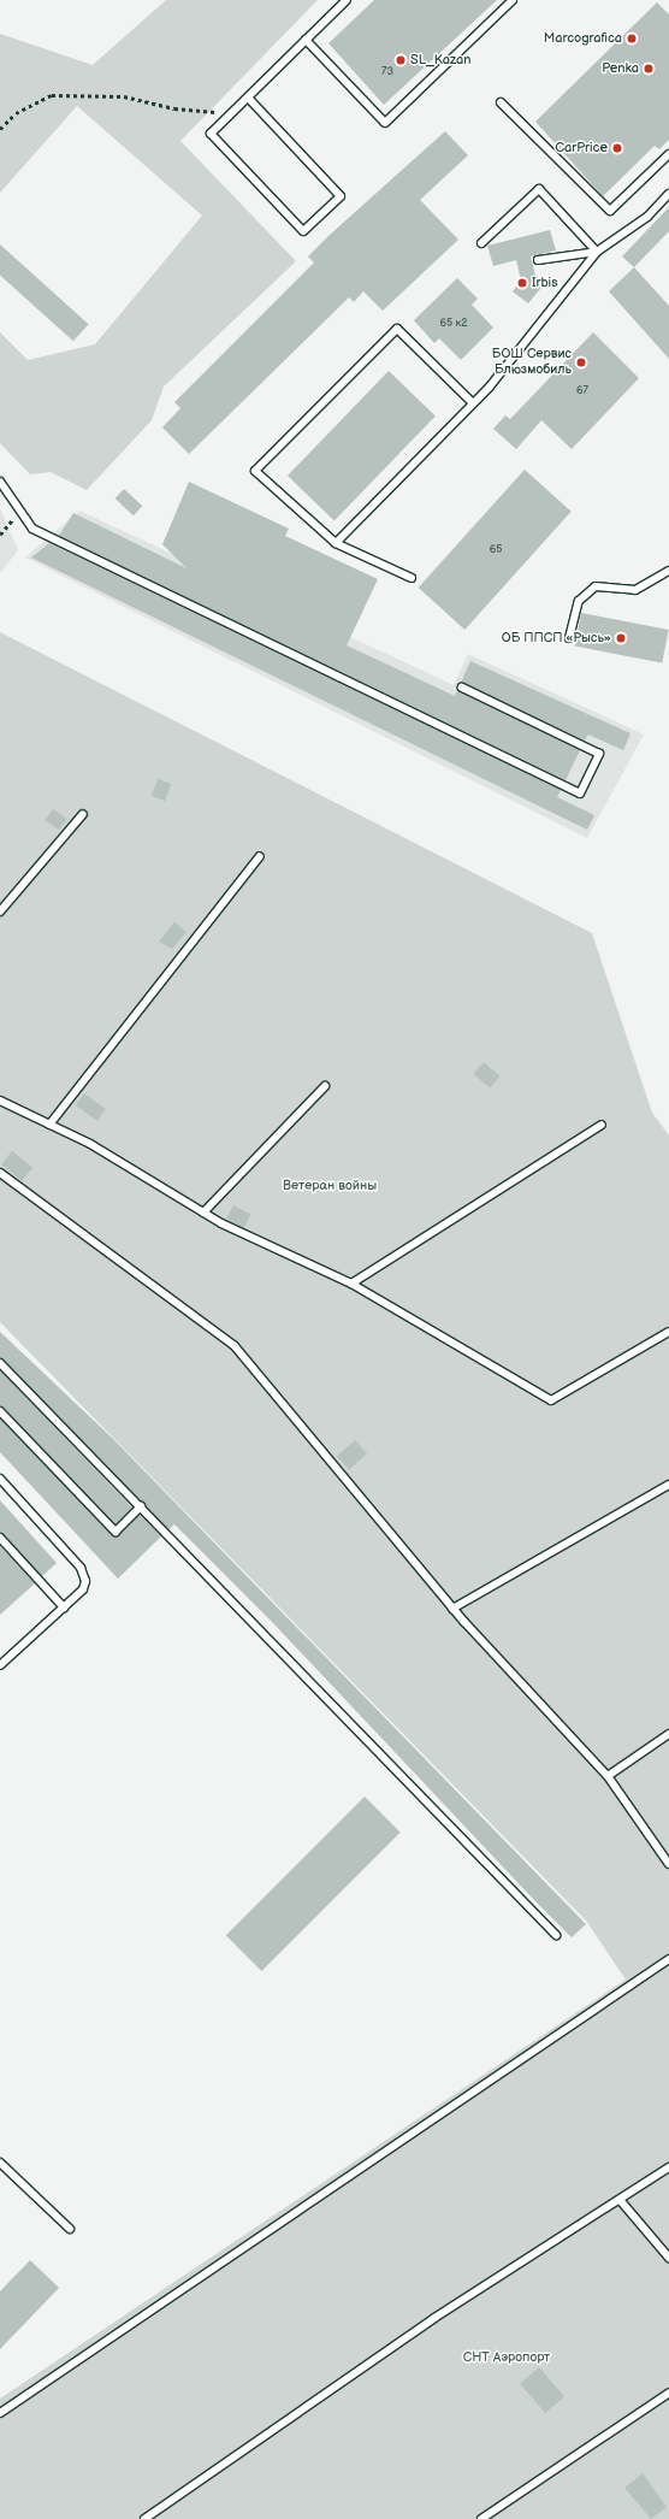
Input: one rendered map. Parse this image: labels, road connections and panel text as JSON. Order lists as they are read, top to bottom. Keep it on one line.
{"parks":["Ветеран войны","СНТ Аэропорт"],"places":["Marcografica","SL_Kazan","Penka","CarPrice","Irbis","БОШ Сервис Блюзмобиль","ОБ ППСП «Рысь»"],"house_numbers":["73","65 к2","67","65"]}
